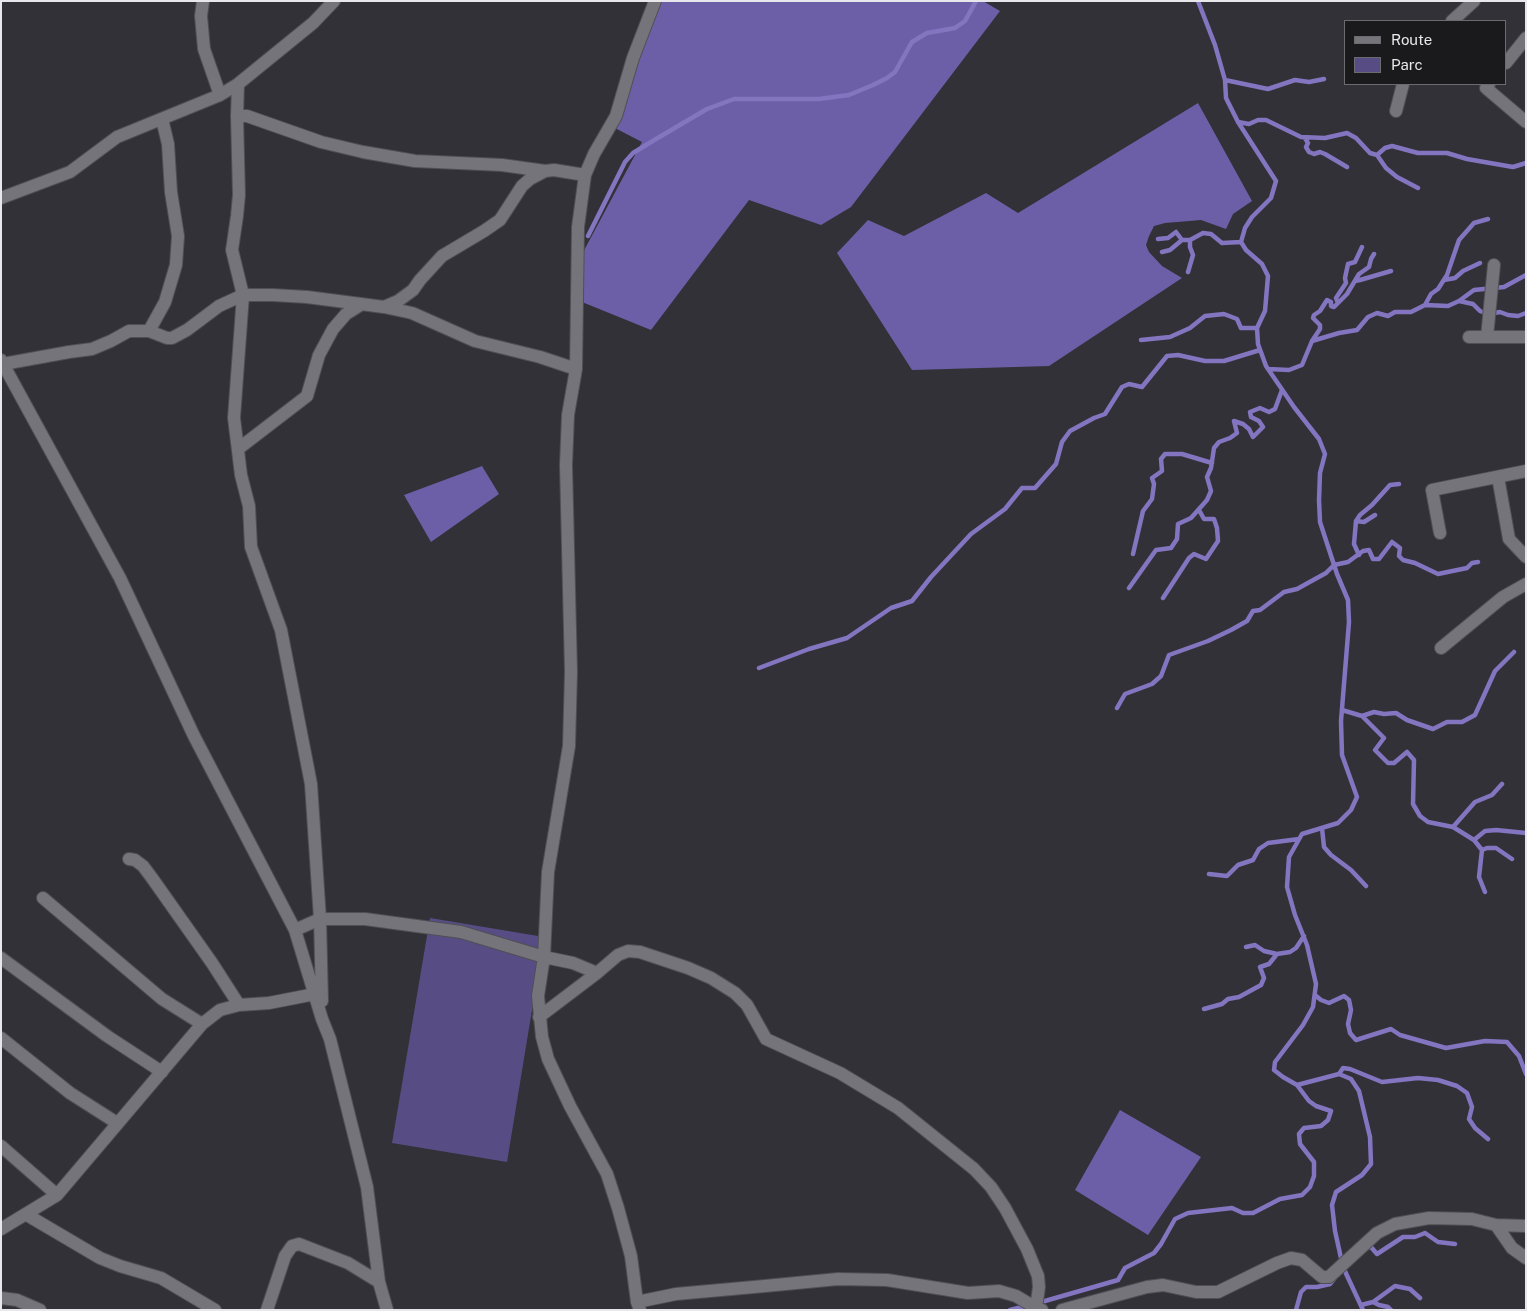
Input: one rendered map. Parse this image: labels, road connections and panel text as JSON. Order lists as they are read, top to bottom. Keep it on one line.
{"legend":["Route","Parc"]}
